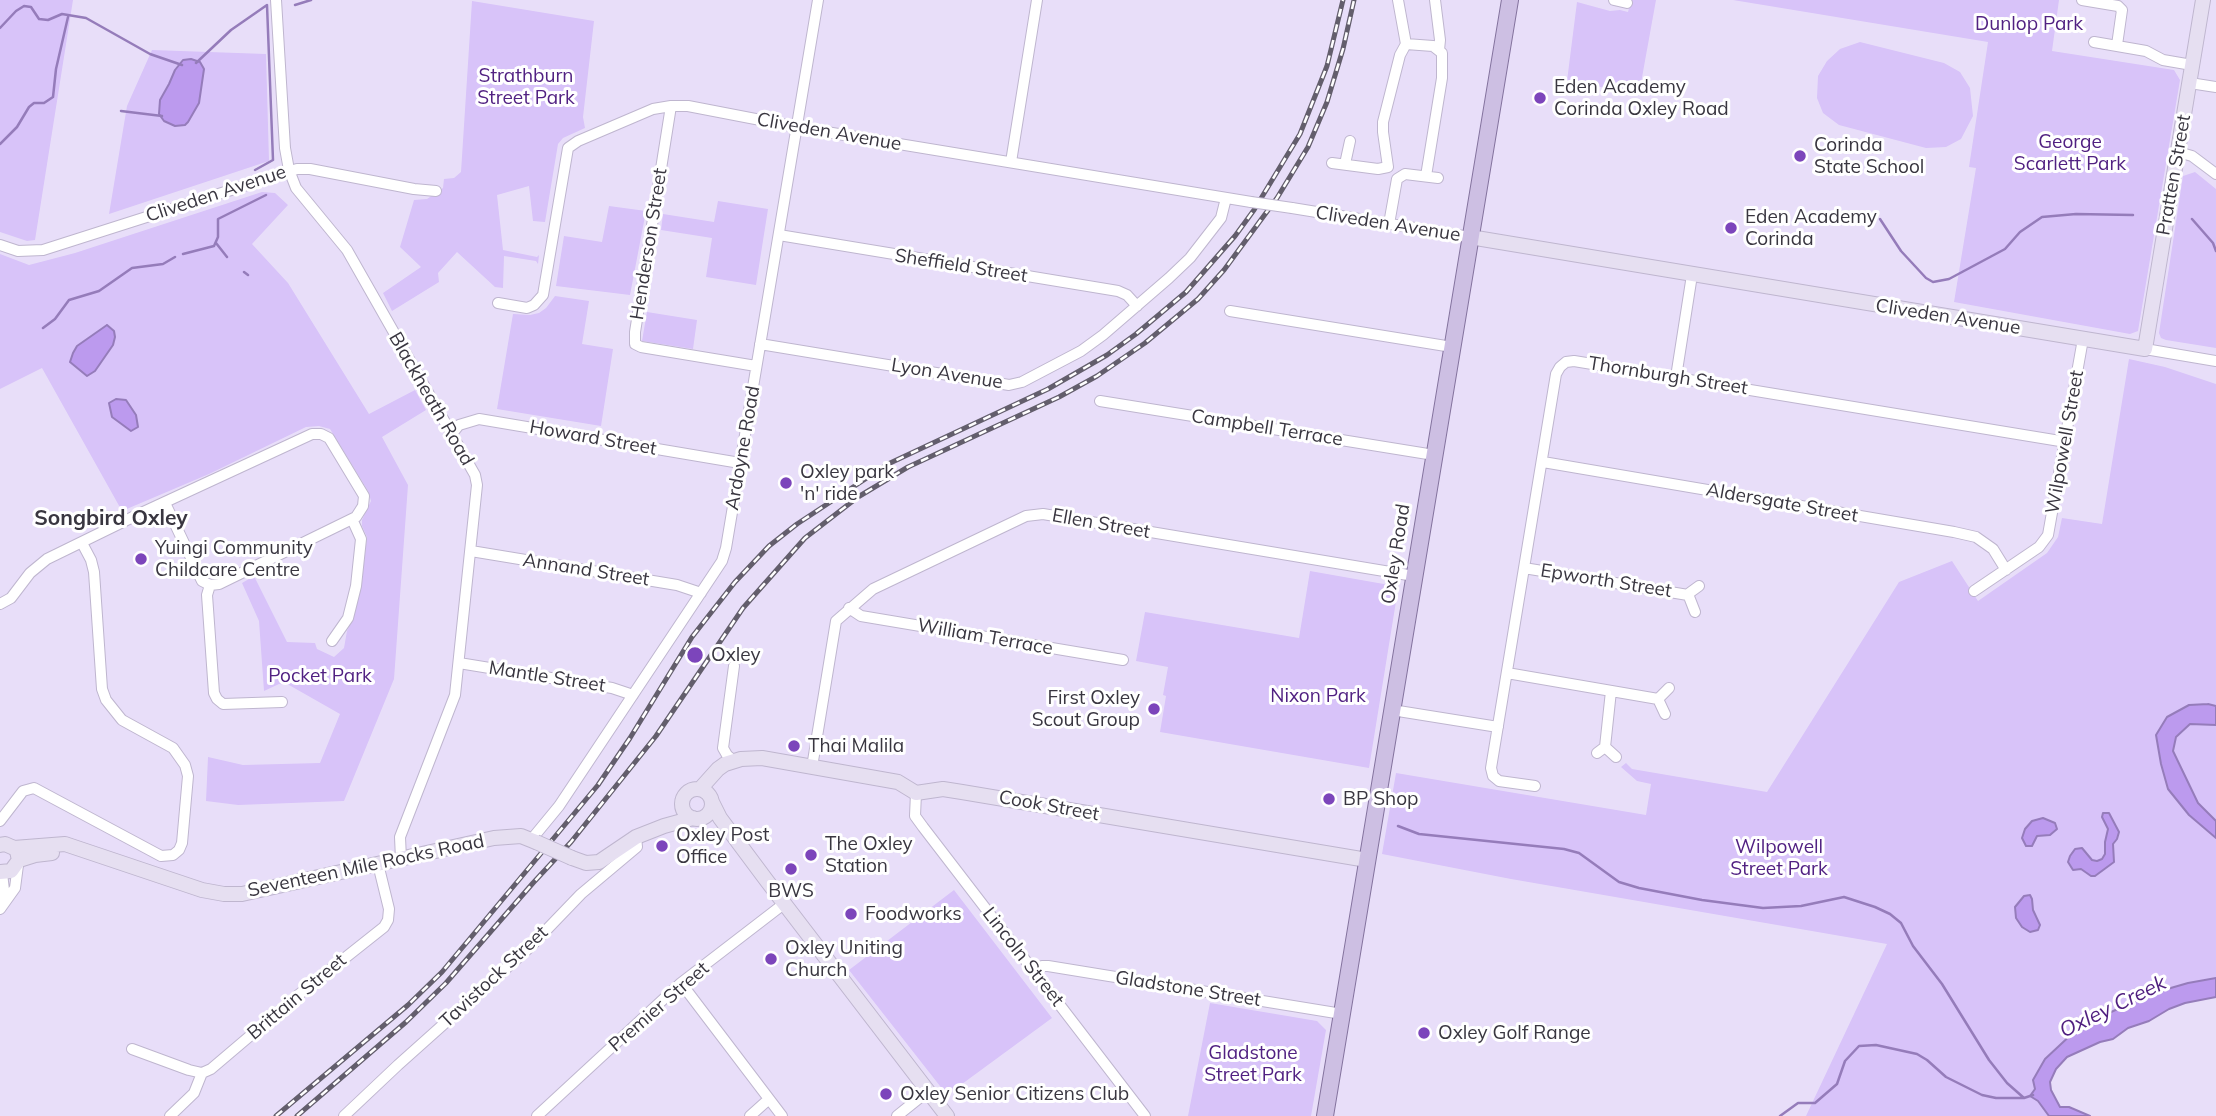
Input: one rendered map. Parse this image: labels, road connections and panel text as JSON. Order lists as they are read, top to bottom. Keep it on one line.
{"streets":{"main road":["Oxley Road"],"street":["Cliveden Avenue","Pratten Street","Henderson Street","Sheffield Street","Lyon Avenue","Thornburgh Street","Blackheath Road","Campbell Terrace","Howard Street","Wilpowell Street","Ardoyne Road","Aldersgate Street","Ellen Street","Annand Street","Epworth Street","William Terrace","Mantle Street","Cook Street","Seventeen Mile Rocks Road","Lincoln Street","Tavistock Street","Gladstone Street","Brittain Street","Premier Street"]},"crossings":[["Cliveden Avenue","Pratten Street"],["Cliveden Avenue","Henderson Street"],["Cliveden Avenue","Lyon Avenue"],["Cliveden Avenue","Blackheath Road"],["Cliveden Avenue","Wilpowell Street"],["Cliveden Avenue","Ardoyne Road"],["Cliveden Avenue","Oxley Road"],["Henderson Street","Ardoyne Road"],["Sheffield Street","Lyon Avenue"],["Sheffield Street","Ardoyne Road"],["Lyon Avenue","Ardoyne Road"],["Thornburgh Street","Wilpowell Street"],["Thornburgh Street","Aldersgate Street"],["Thornburgh Street","Epworth Street"],["Blackheath Road","Howard Street"],["Blackheath Road","Annand Street"],["Blackheath Road","Mantle Street"],["Blackheath Road","Seventeen Mile Rocks Road"],["Campbell Terrace","Oxley Road"],["Howard Street","Ardoyne Road"],["Wilpowell Street","Aldersgate Street"],["Ardoyne Road","Annand Street"],["Ardoyne Road","Mantle Street"],["Ardoyne Road","Seventeen Mile Rocks Road"],["Ellen Street","Oxley Road"],["Ellen Street","William Terrace"],["Ellen Street","Cook Street"],["Oxley Road","Cook Street"],["Oxley Road","Gladstone Street"],["Cook Street","Lincoln Street"],["Seventeen Mile Rocks Road","Tavistock Street"],["Seventeen Mile Rocks Road","Brittain Street"],["Lincoln Street","Gladstone Street"]],"districts":["Songbird Oxley"],"water":["Oxley Creek"],"parks":["Dunlop Park","Strathburn Street Park","George Scarlett Park","Pocket Park","Nixon Park","Wilpowell Street Park","Gladstone Street Park"],"places":["Eden Academy Corinda Oxley Road","Corinda State School","Eden Academy Corinda","Oxley park 'n' ride","Yuingi Community Childcare Centre","Oxley","First Oxley Scout Group","Thai Malila","BP Shop","Oxley Post Office","The Oxley Station","BWS","Foodworks","Oxley Uniting Church","Oxley Golf Range","Oxley Senior Citizens Club"]}
